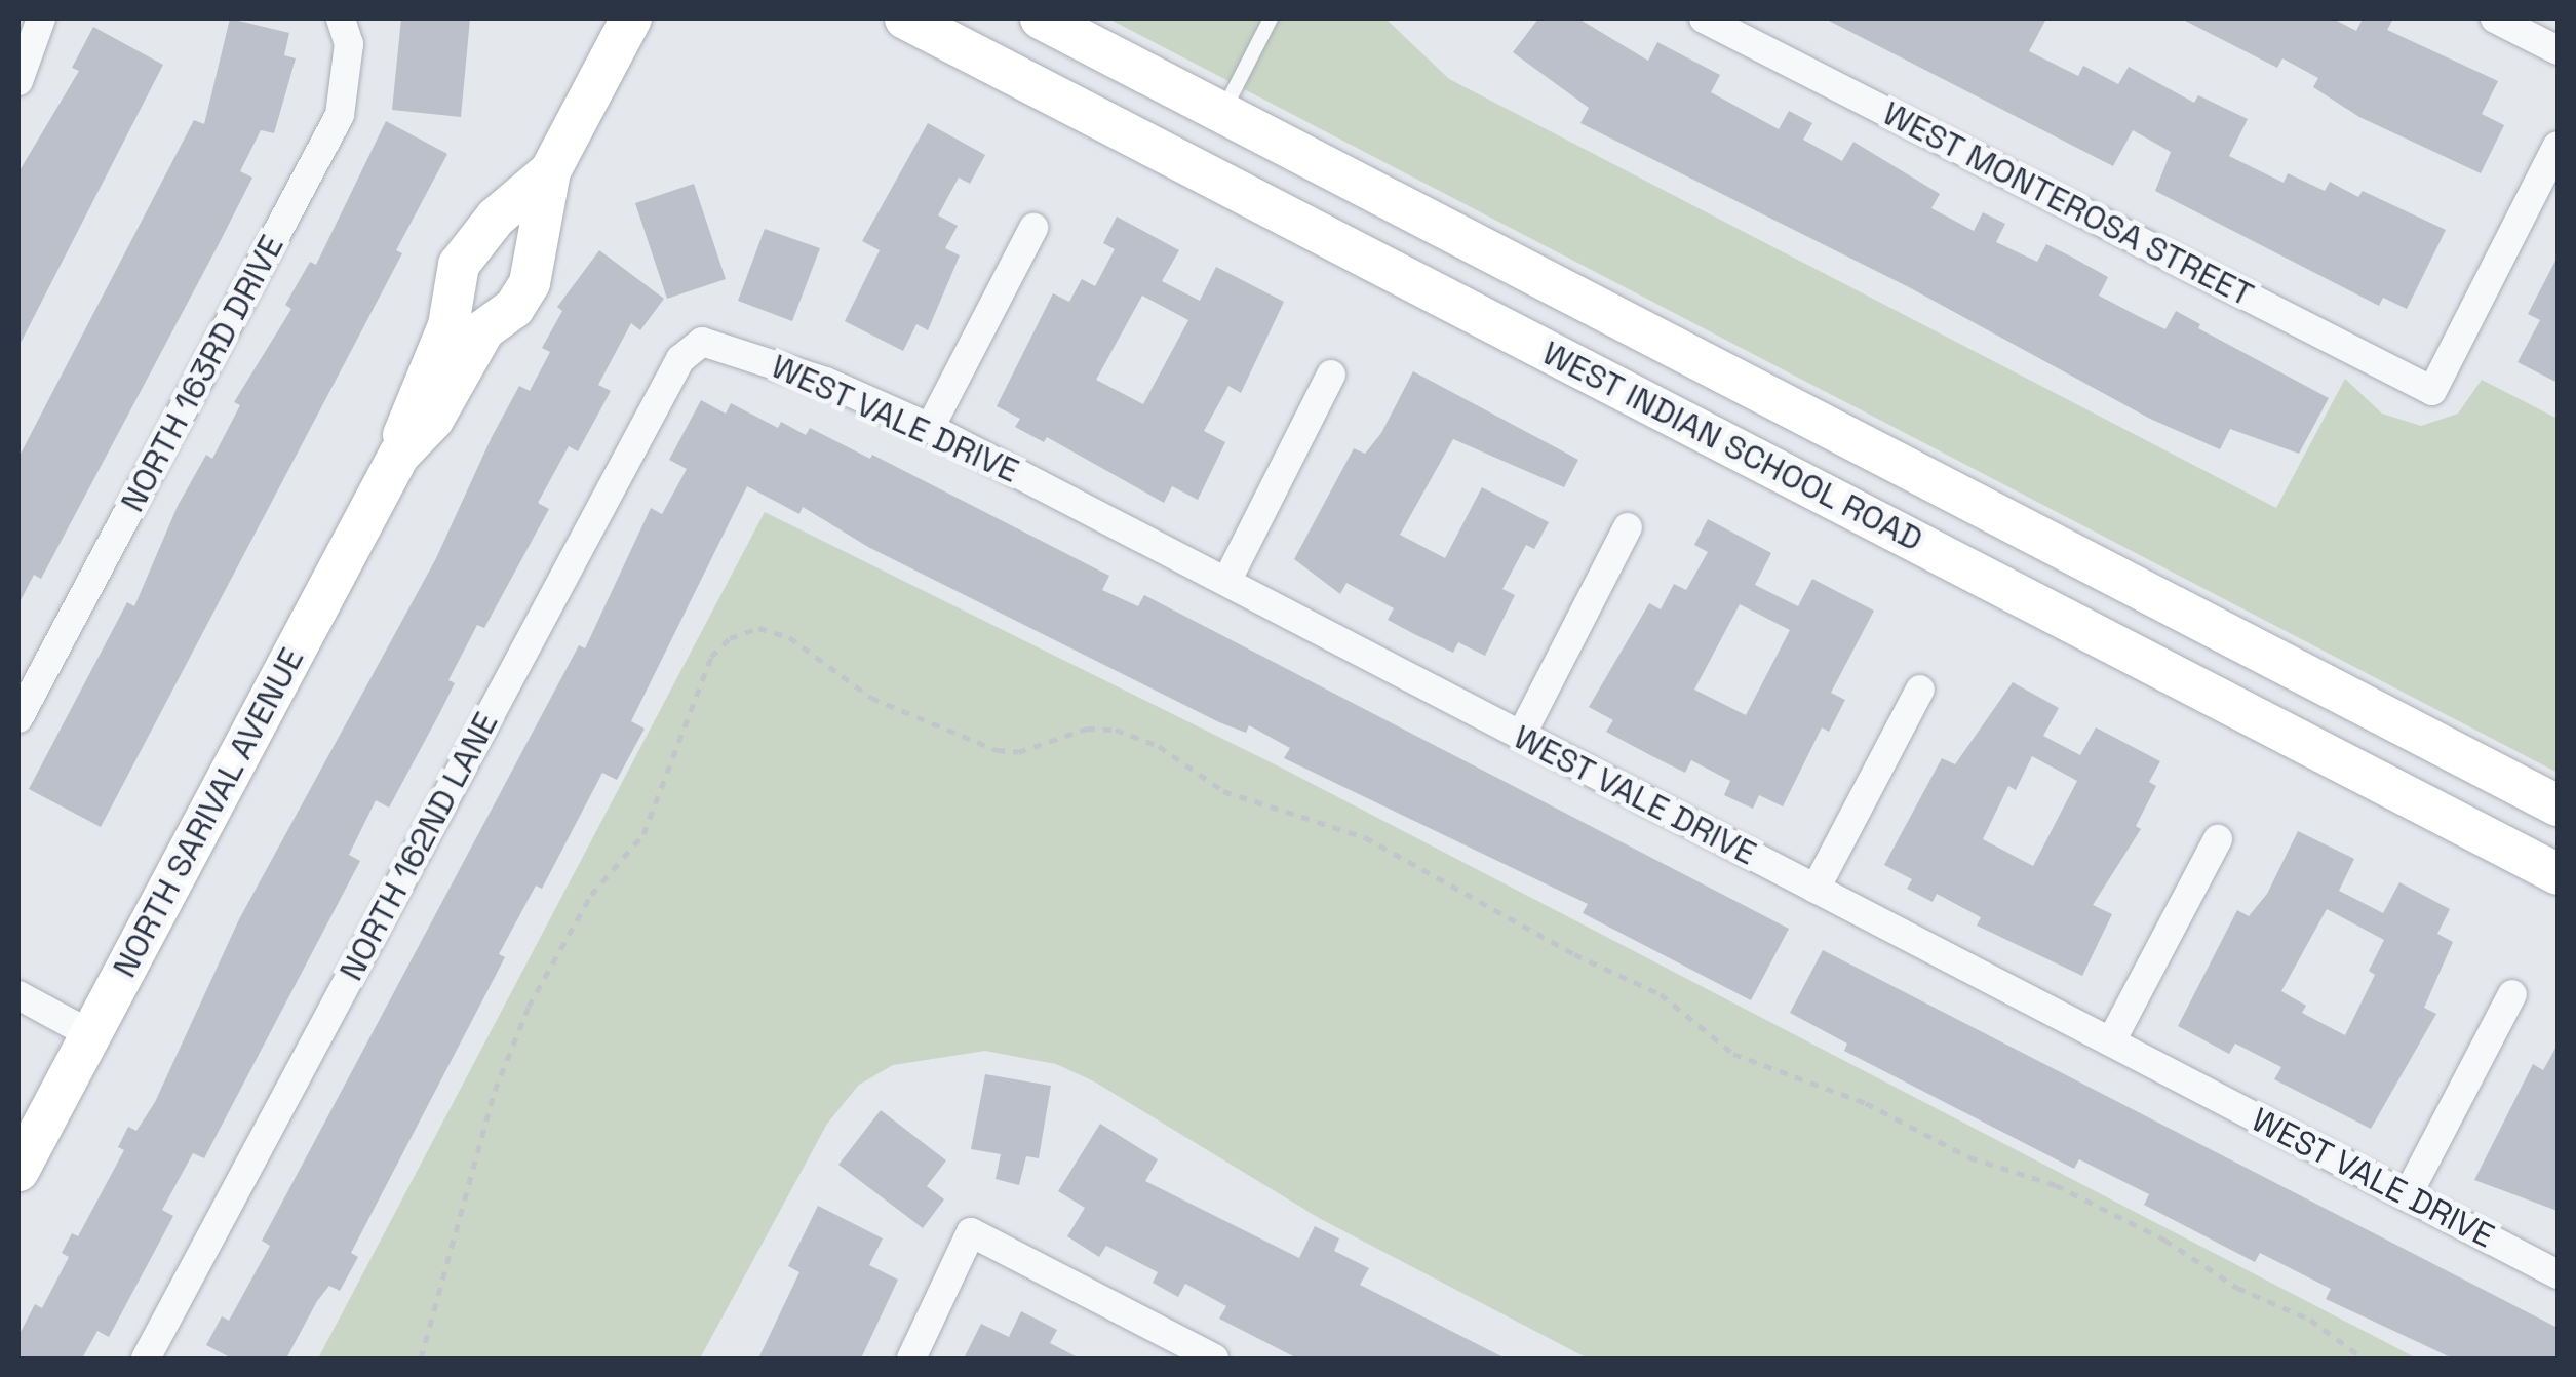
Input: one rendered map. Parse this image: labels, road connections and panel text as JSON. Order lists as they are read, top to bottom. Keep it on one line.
{"streets":{"main road":["WEST INDIAN SCHOOL ROAD","NORTH SARIVAL AVENUE"],"street":["WEST MONTEROSA STREET","NORTH 163RD DRIVE","WEST VALE DRIVE","NORTH 162ND LANE"]},"crossings":[["WEST VALE DRIVE","NORTH 162ND LANE"]]}
